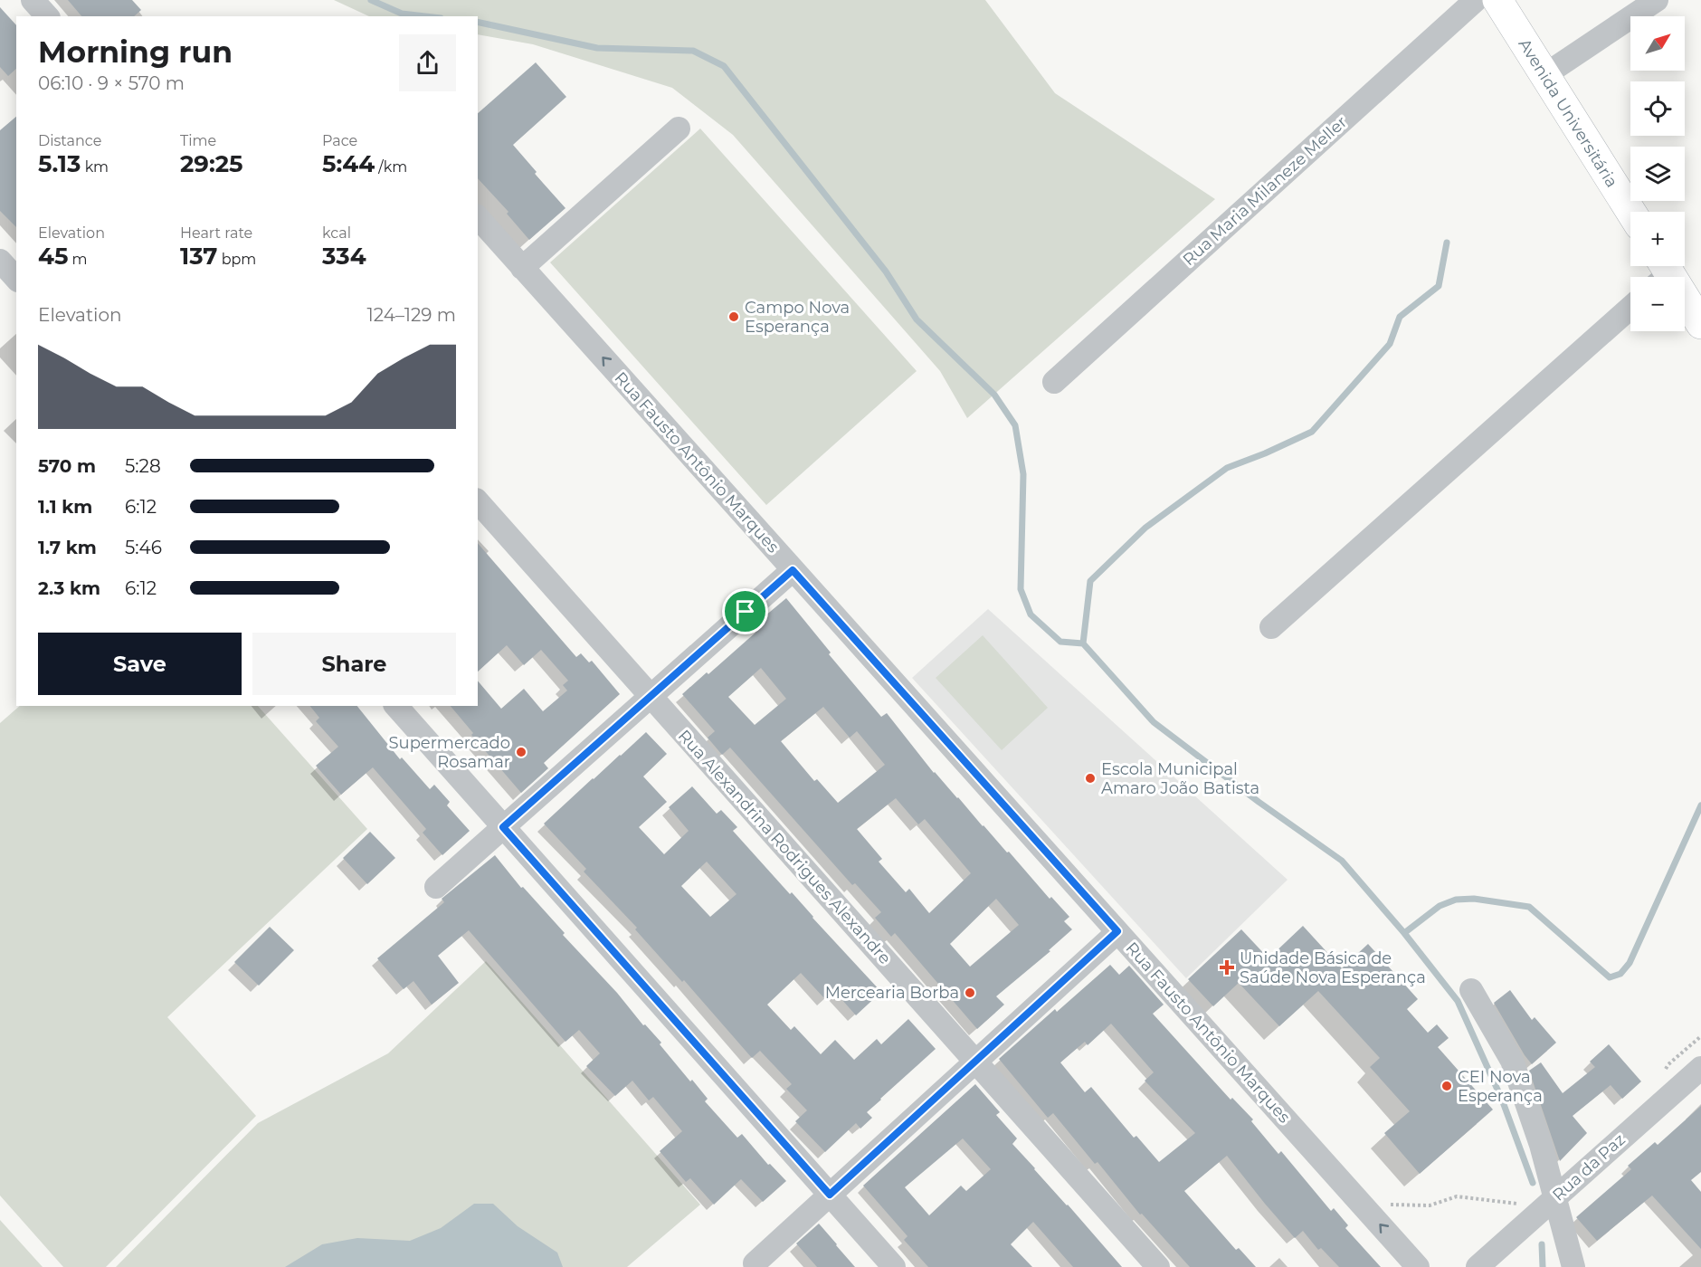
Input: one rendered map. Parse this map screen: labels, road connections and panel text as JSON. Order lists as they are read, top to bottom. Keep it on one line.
{"streets":{"main road":["Avenida Universitária"],"street":["Rua Maria Milaneze Meller","Rua Fausto Antônio Marques","Rua Alexandrina Rodrigues Alexandre","Rua da Paz"]},"one_way":["Rua Fausto Antônio Marques"],"places":{"other":["Campo Nova Esperança","Supermercado Rosamar","Escola Municipal Amaro João Batista","Mercearia Borba","CEI Nova Esperança"],"health":["Unidade Básica de Saúde Nova Esperança"]},"north":"top right","page":{"map_buttons":["+","−"],"heading":["Morning run","06:10 · 9 × 570 m"],"stats":[["Distance","5.13 km"],["Time","29:25"],["Pace","5:44 /km"],["Elevation","45 m"],["Heart rate","137 bpm"],["kcal","334"]],"chart":["Elevation","124–129 m"],"list":[{"name":"570 m","note":"5:28"},{"name":"1.1 km","note":"6:12"},{"name":"1.7 km","note":"5:46"},{"name":"2.3 km","note":"6:12"}],"buttons":["Save","Share"]}}
